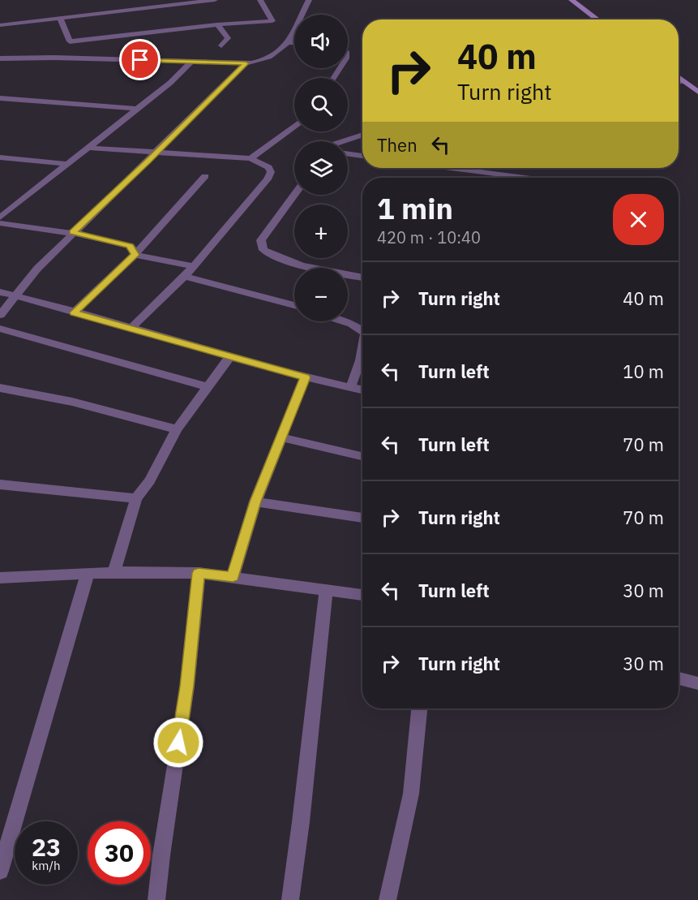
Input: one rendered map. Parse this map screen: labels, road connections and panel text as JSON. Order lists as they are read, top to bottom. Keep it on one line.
{"page":{"map_buttons":["+","−"],"turn":["40 m","Turn right"],"then":"Then","heading":["1 min","420 m · 10:40"],"list":[{"name":"Turn right","value":"40 m"},{"name":"Turn left","value":"10 m"},{"name":"Turn left","value":"70 m"},{"name":"Turn right","value":"70 m"},{"name":"Turn left","value":"30 m"},{"name":"Turn right","value":"30 m"}],"speed":"23 km/h","limit":"30"}}
